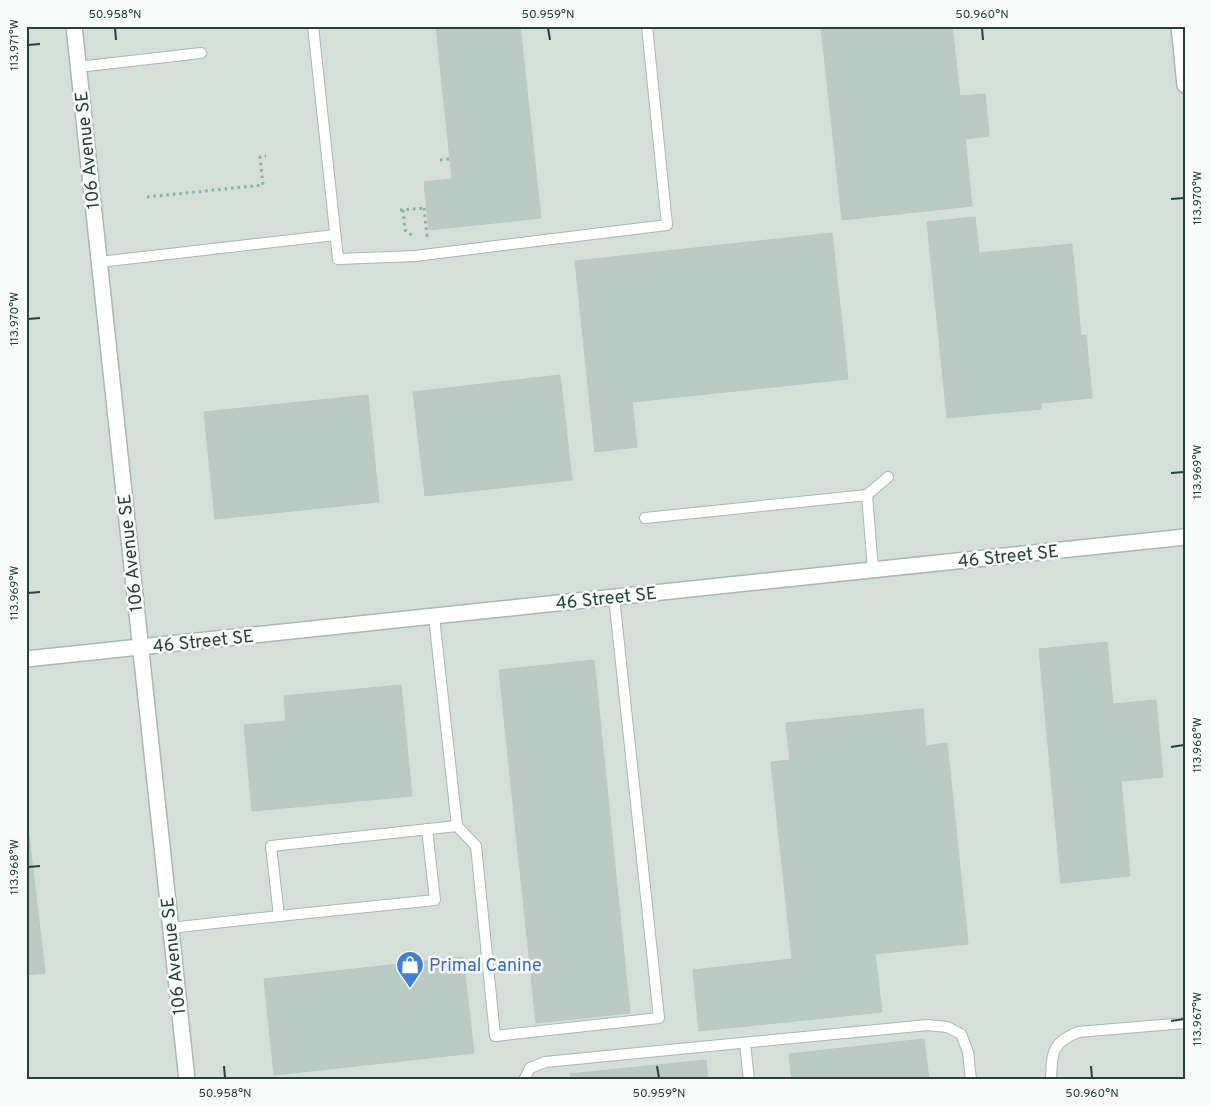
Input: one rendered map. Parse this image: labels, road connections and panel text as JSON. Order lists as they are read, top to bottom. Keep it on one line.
{"streets":{"street":["106 Avenue SE","46 Street SE"]},"crossings":[["106 Avenue SE","46 Street SE"]],"places":{"shop":["Primal Canine"]},"coordinates":["50.958°N","50.959°N","50.960°N","113.971°W","113.970°W","113.969°W","113.968°W","113.967°W"]}
